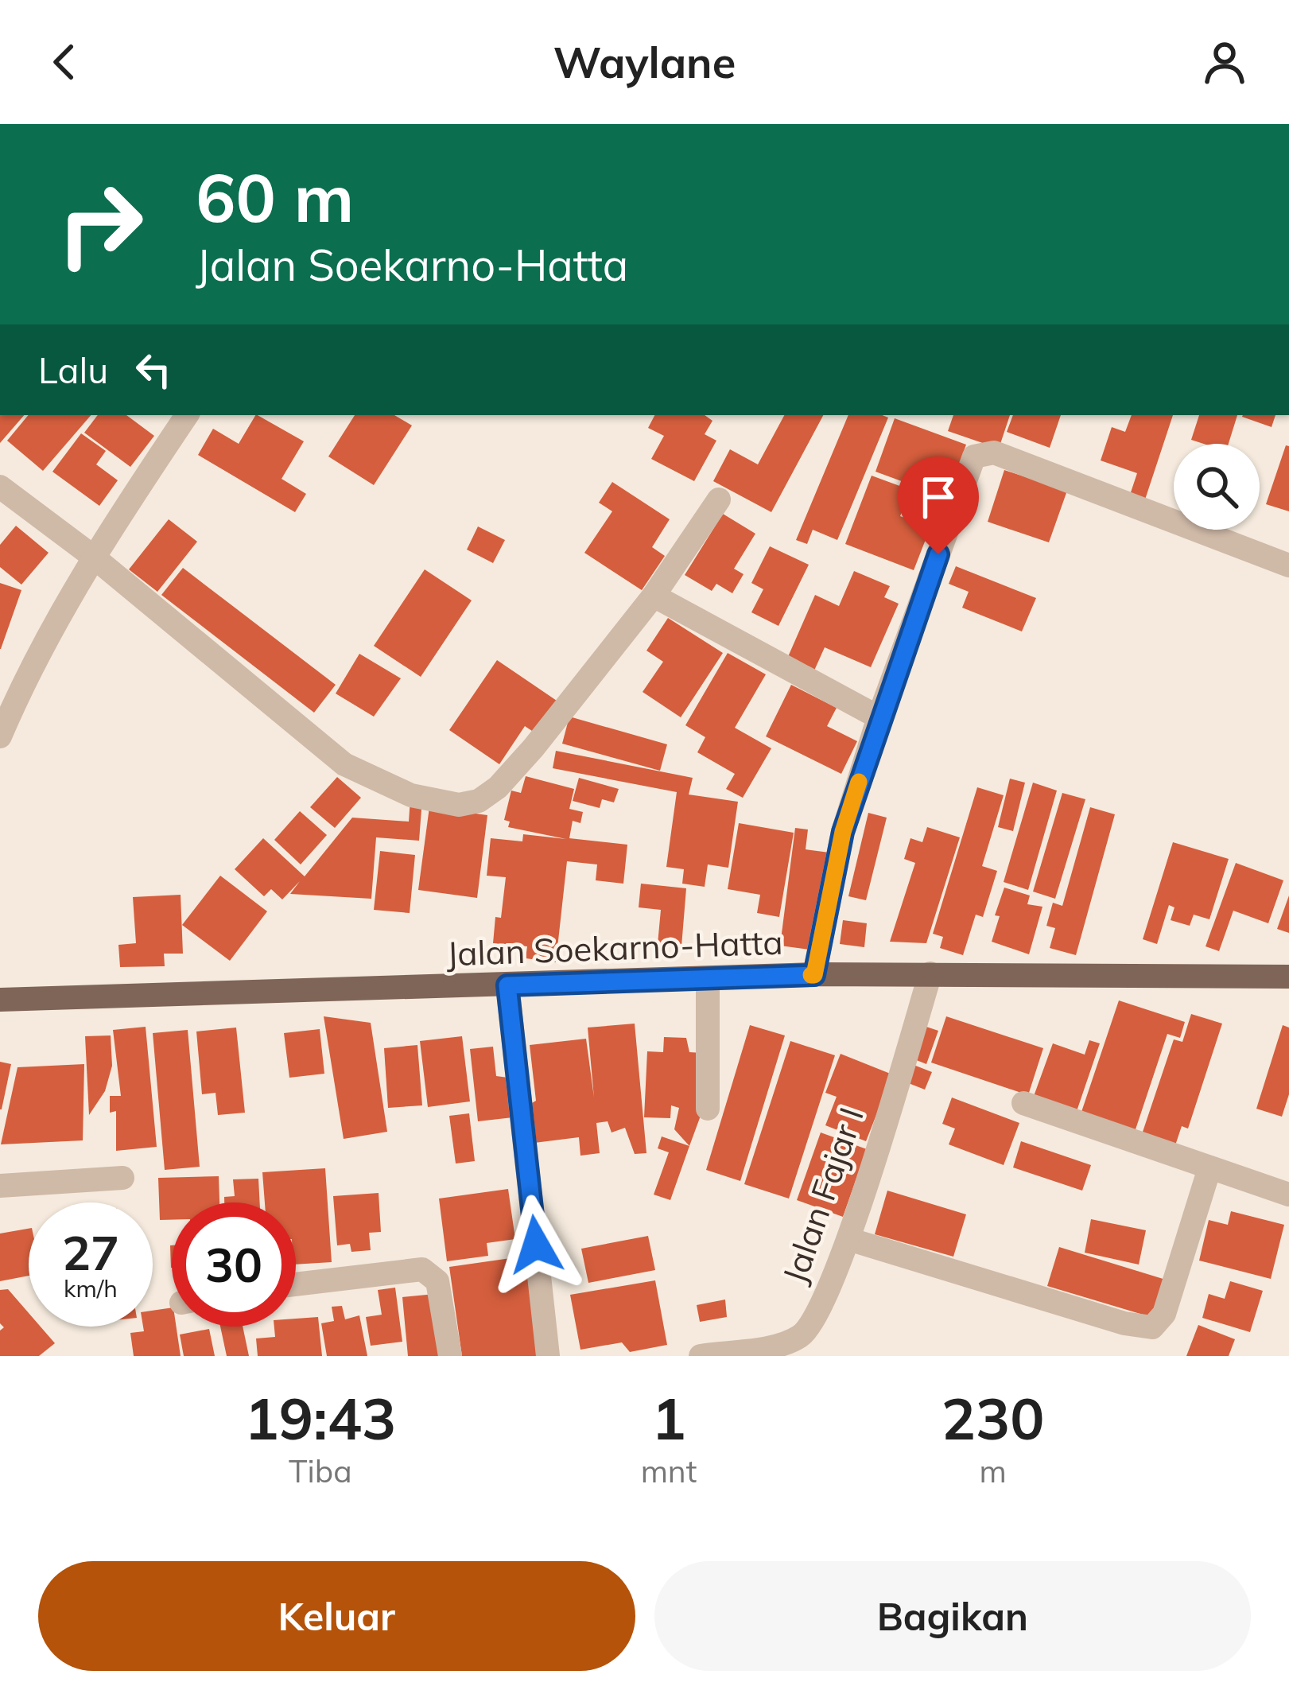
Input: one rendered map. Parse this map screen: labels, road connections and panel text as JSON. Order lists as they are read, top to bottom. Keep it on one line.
{"streets":{"main road":["Jalan Soekarno-Hatta"],"street":["Jalan Fajar I"]},"crossings":[["Jalan Soekarno-Hatta","Jalan Fajar I"]],"page":{"header":"Waylane","turn":["60 m","Jalan Soekarno-Hatta"],"then":"Lalu","speed":"27 km/h","limit":"30","eta":["19:43","Tiba","1","mnt","230","m"],"buttons":["Keluar","Bagikan"]}}
